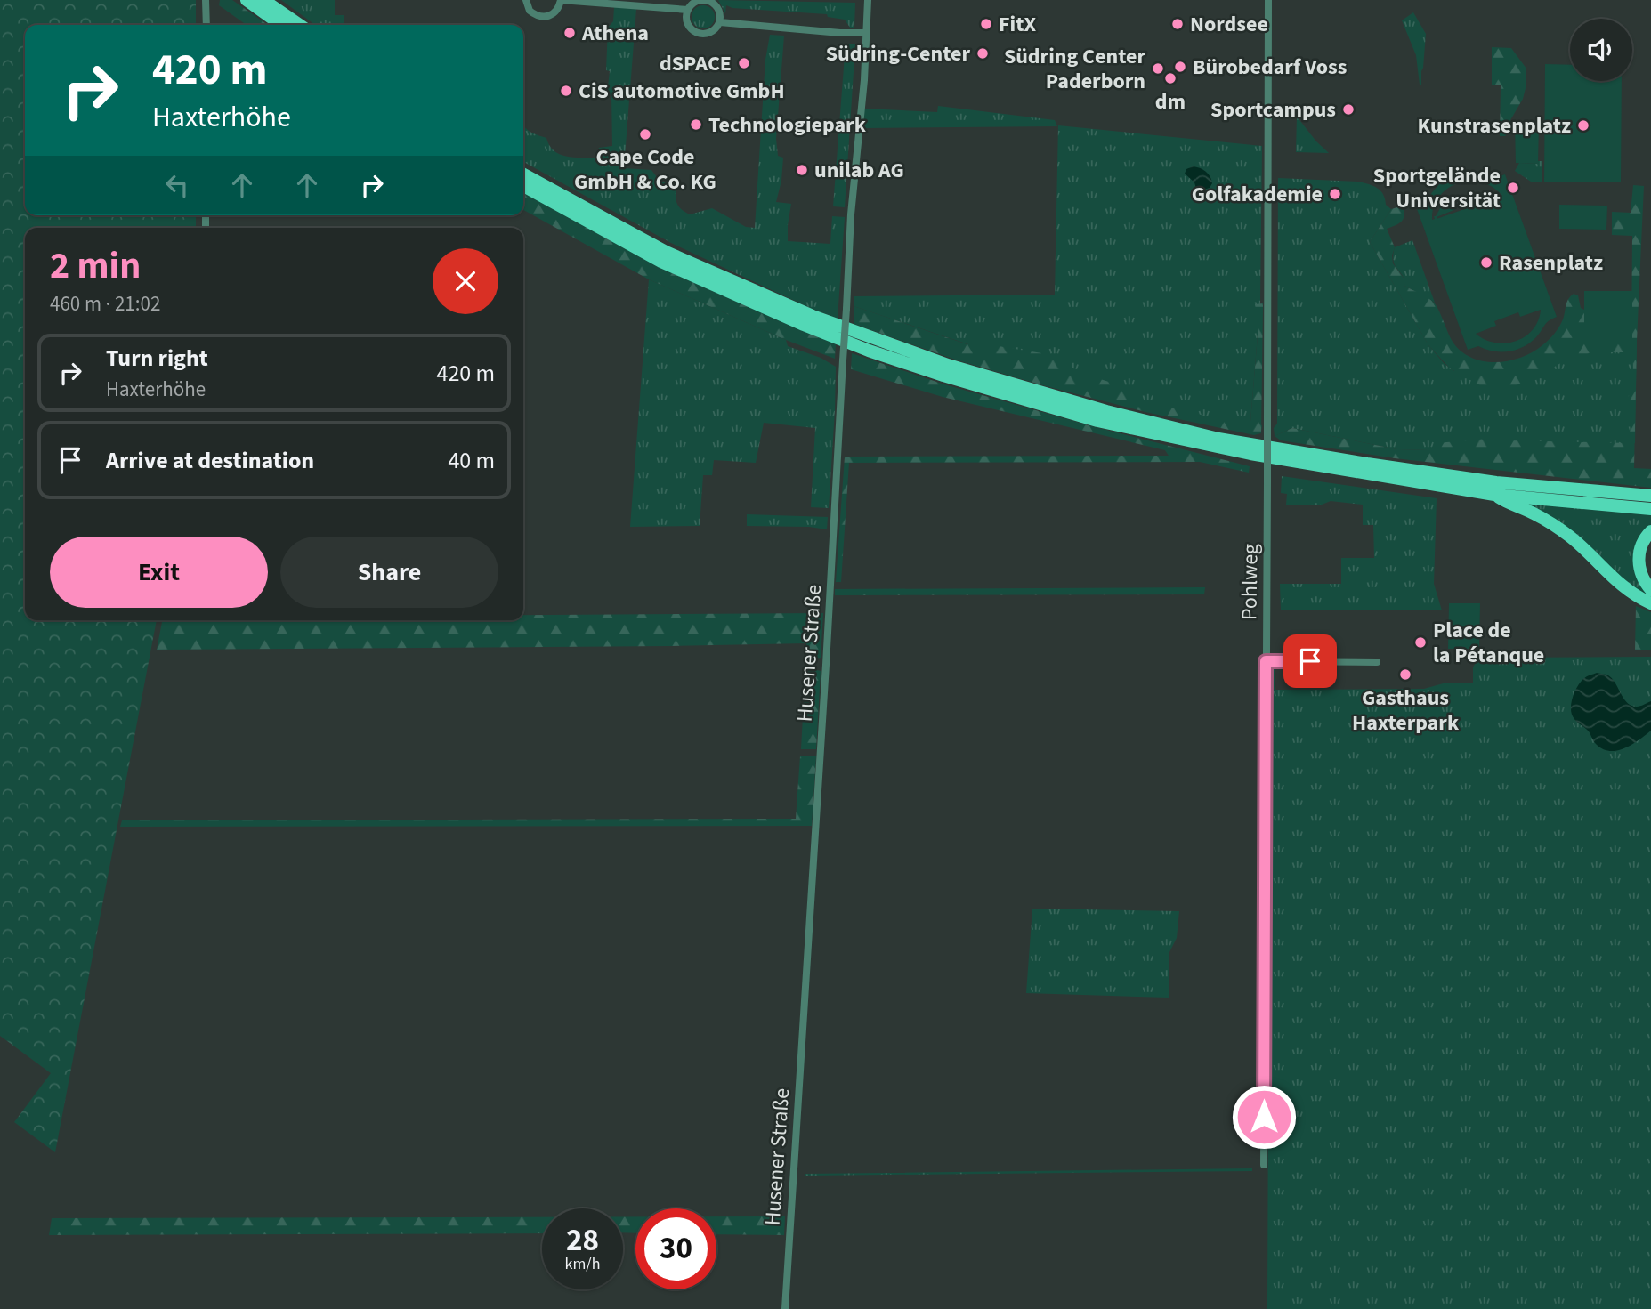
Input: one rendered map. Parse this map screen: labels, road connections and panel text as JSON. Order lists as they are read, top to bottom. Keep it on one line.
{"streets":{"street":["Pohlweg","Husener Straße"]},"places":["FitX","Nordsee","Athena","Südring-Center","dSPACE","Bürobedarf Voss","Südring Center Paderborn","dm","CiS automotive GmbH","Sportcampus","Technologiepark","Kunstrasenplatz","Cape Code GmbH & Co. KG","unilab AG","Sportgelände Universität","Golfakademie","Rasenplatz","Place de la Pétanque","Gasthaus Haxterpark"],"page":{"turn":["420 m","Haxterhöhe"],"heading":["2 min","460 m · 21:02"],"list":[{"name":"Turn right","note":"Haxterhöhe","value":"420 m"},{"name":"Arrive at destination","value":"40 m"}],"buttons":["Exit","Share"],"speed":"28 km/h","limit":"30"}}
